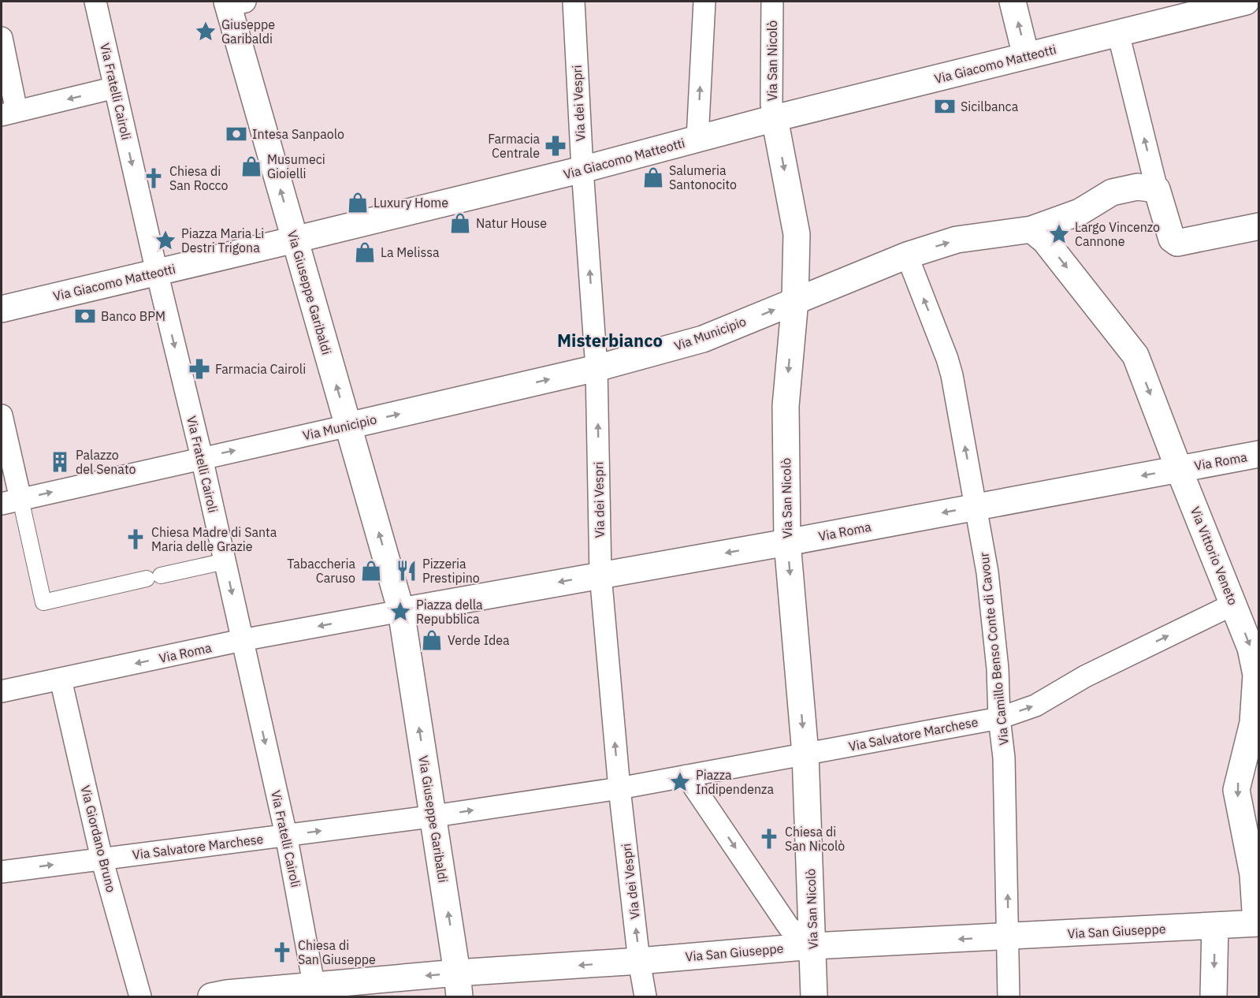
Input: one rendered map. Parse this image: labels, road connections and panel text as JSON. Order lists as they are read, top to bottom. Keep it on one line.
{"streets":{"street":["Via San Nicolò","Via Giacomo Matteotti","Via Fratelli Cairoli","Via dei Vespri","Via Giuseppe Garibaldi","Via Municipio","Via Roma","Via Vittorio Veneto","Via Camillo Benso Conte di Cavour","Via Salvatore Marchese","Via Giordano Bruno","Via San Giuseppe"]},"crossings":[["Via San Nicolò","Via Giacomo Matteotti"],["Via San Nicolò","Via Municipio"],["Via San Nicolò","Via Roma"],["Via San Nicolò","Via Salvatore Marchese"],["Via San Nicolò","Via San Giuseppe"],["Via Giacomo Matteotti","Via Fratelli Cairoli"],["Via Giacomo Matteotti","Via dei Vespri"],["Via Giacomo Matteotti","Via Giuseppe Garibaldi"],["Via Fratelli Cairoli","Via Municipio"],["Via Fratelli Cairoli","Via Roma"],["Via Fratelli Cairoli","Via Salvatore Marchese"],["Via Fratelli Cairoli","Via San Giuseppe"],["Via dei Vespri","Via Municipio"],["Via dei Vespri","Via Roma"],["Via dei Vespri","Via Salvatore Marchese"],["Via dei Vespri","Via San Giuseppe"],["Via Giuseppe Garibaldi","Via Municipio"],["Via Giuseppe Garibaldi","Via Roma"],["Via Giuseppe Garibaldi","Via Salvatore Marchese"],["Via Giuseppe Garibaldi","Via San Giuseppe"],["Via Municipio","Via Vittorio Veneto"],["Via Municipio","Via Camillo Benso Conte di Cavour"],["Via Roma","Via Vittorio Veneto"],["Via Roma","Via Camillo Benso Conte di Cavour"],["Via Roma","Via Giordano Bruno"],["Via Vittorio Veneto","Via Salvatore Marchese"],["Via Vittorio Veneto","Via San Giuseppe"],["Via Camillo Benso Conte di Cavour","Via Salvatore Marchese"],["Via Camillo Benso Conte di Cavour","Via San Giuseppe"],["Via Salvatore Marchese","Via Giordano Bruno"]],"one_way":["Via San Nicolò","Via Fratelli Cairoli","Via dei Vespri","Via Giuseppe Garibaldi","Via Municipio","Via Roma","Via Vittorio Veneto","Via Camillo Benso Conte di Cavour","Via Salvatore Marchese","Via San Giuseppe"],"districts":["Misterbianco"],"places":{"place":["Giuseppe Garibaldi","Largo Vincenzo Cannone","Piazza Maria Li Destri Trigona","Piazza della Repubblica","Piazza Indipendenza"],"bank":["Sicilbanca","Intesa Sanpaolo","Banco BPM"],"pharmacy":["Farmacia Centrale","Farmacia Cairoli"],"shop":["Musumeci Gioielli","Salumeria Santonocito","Luxury Home","Natur House","La Melissa","Tabaccheria Caruso","Verde Idea"],"church":["Chiesa di San Rocco","Chiesa Madre di Santa Maria delle Grazie","Chiesa di San Nicolò","Chiesa di San Giuseppe"],"building":["Palazzo del Senato"],"restaurant":["Pizzeria Prestipino"]}}
